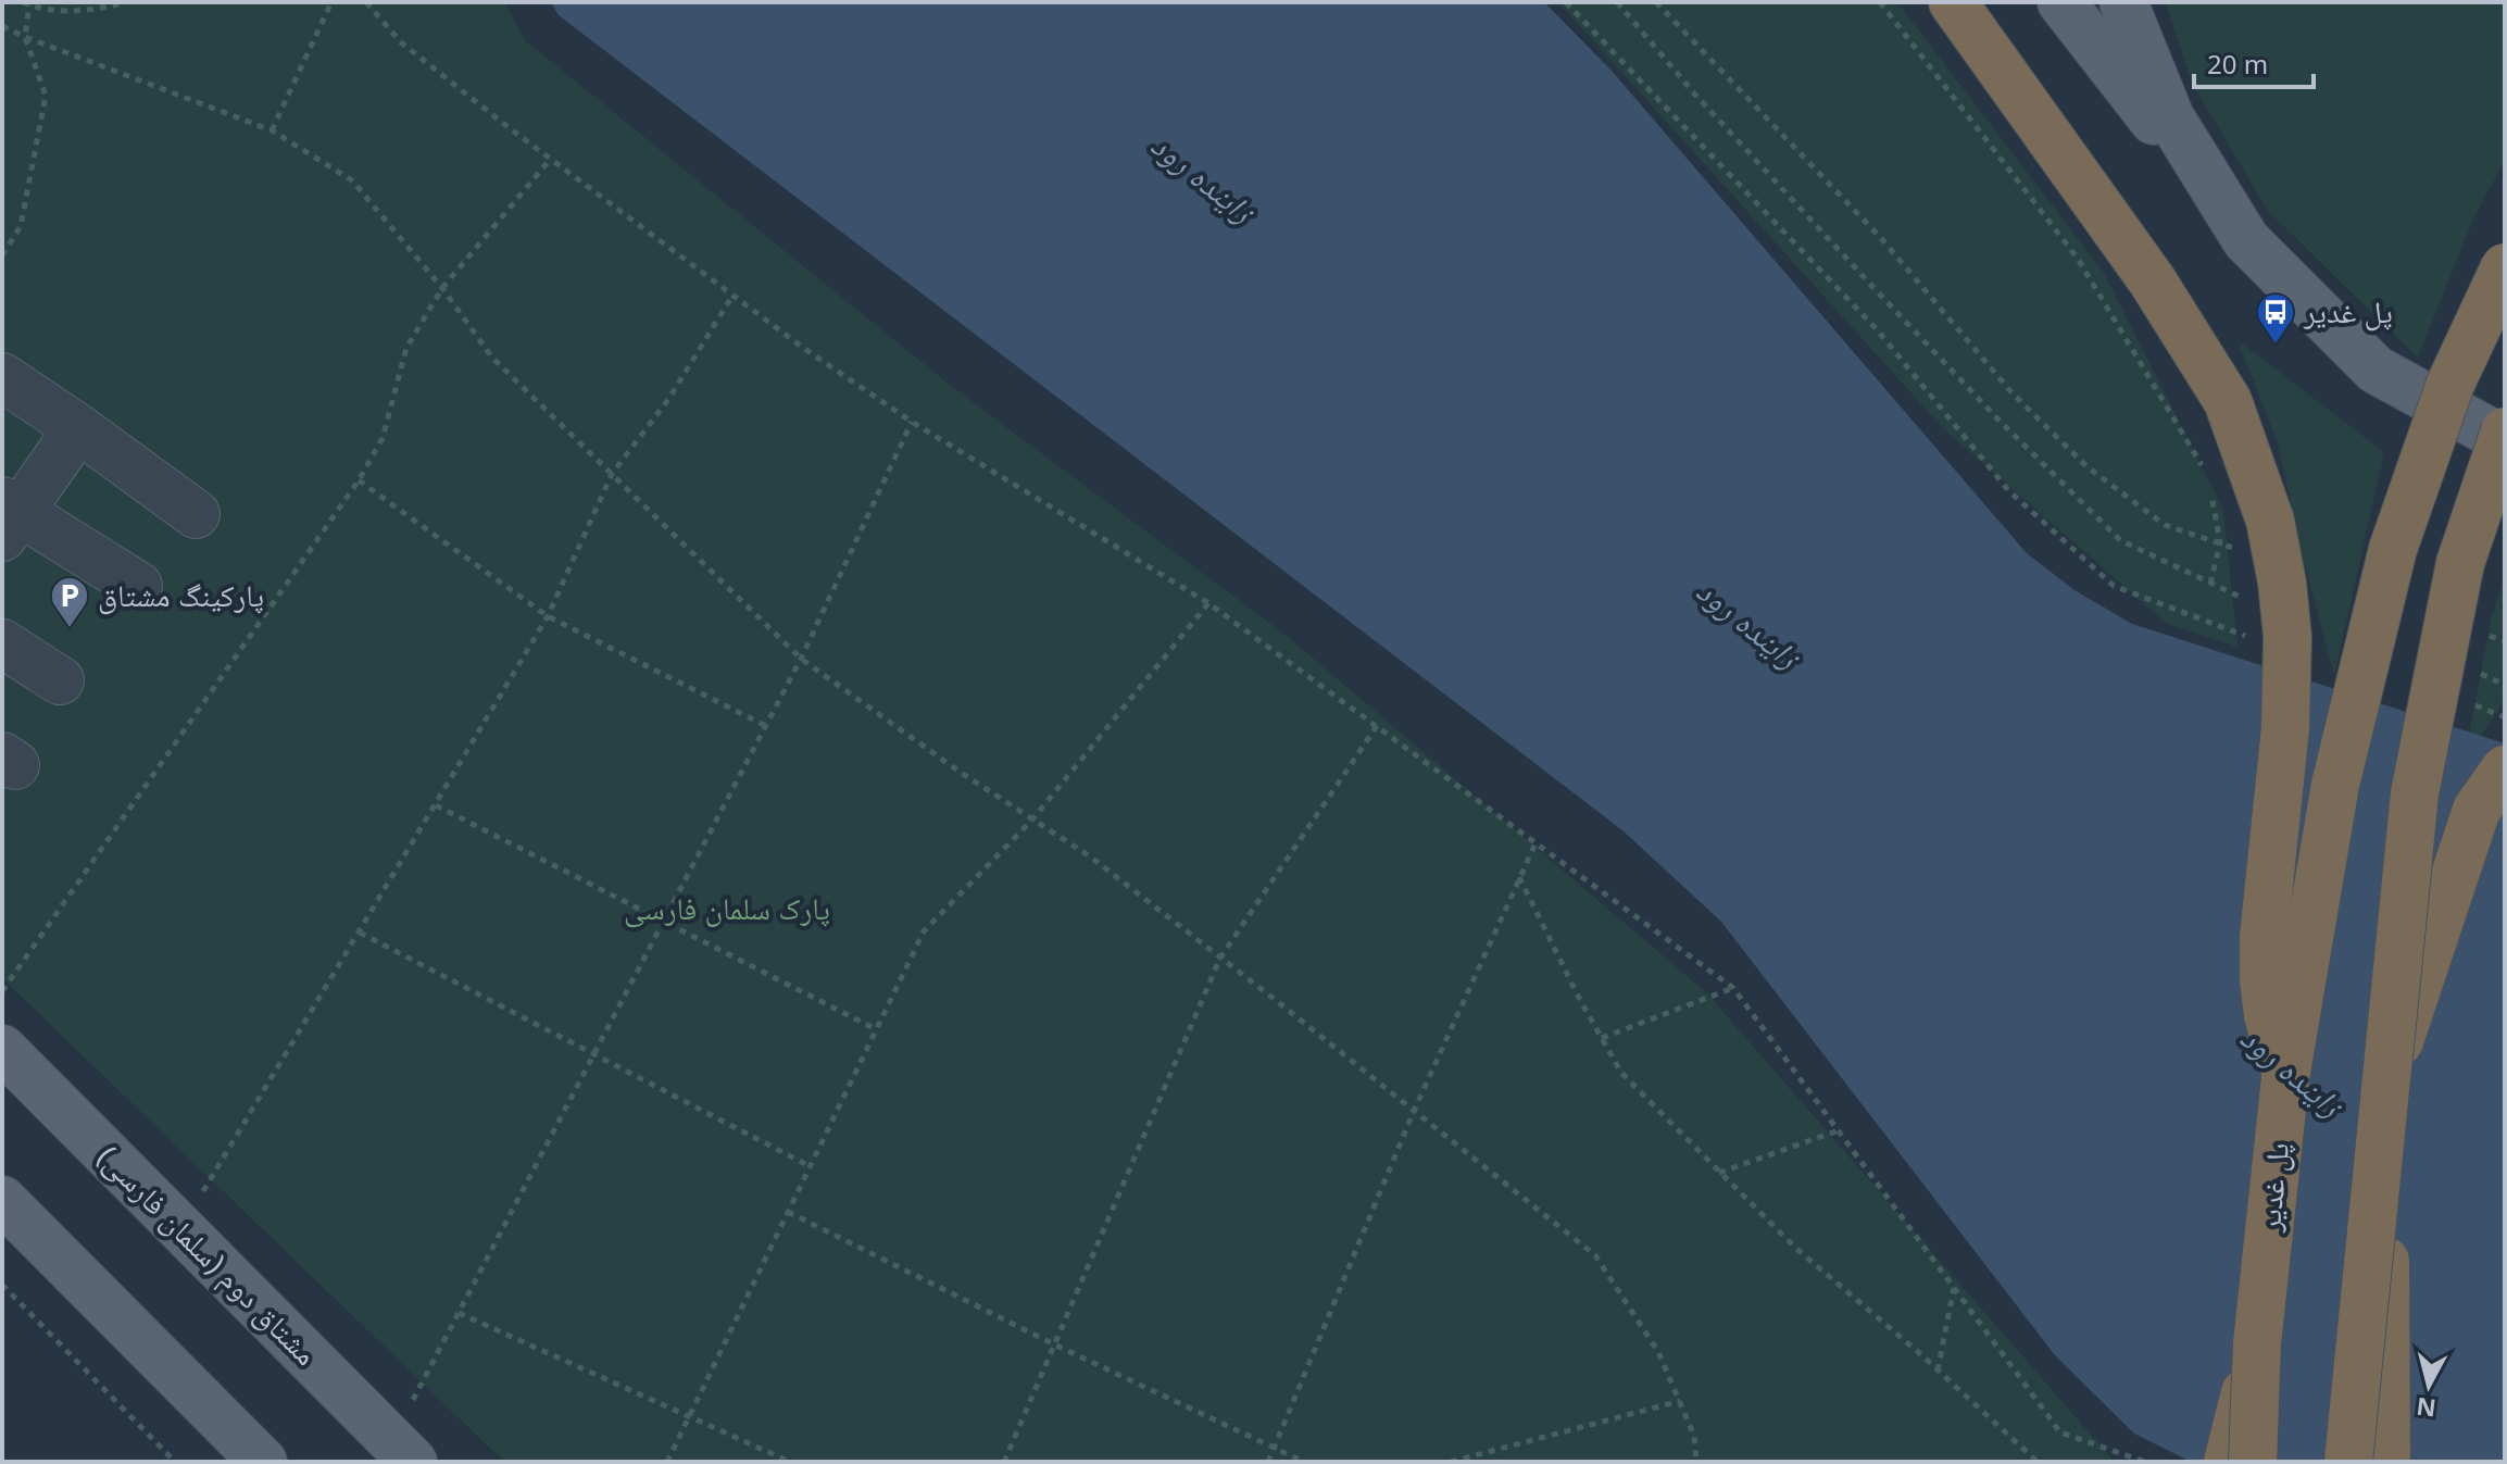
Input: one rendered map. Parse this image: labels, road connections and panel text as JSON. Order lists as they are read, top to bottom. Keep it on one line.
{"streets":{"highway":["پل غدیر"],"main road":["مشتاق دوم (سلمان فارسی)"]},"water":["زاینده رود"],"parks":["پارک سلمان فارسی"],"places":{"bus stop":["پل غدیر"],"parking":["پارکینگ مشتاق"]},"scale_bar":"20 m","north":"bottom"}
